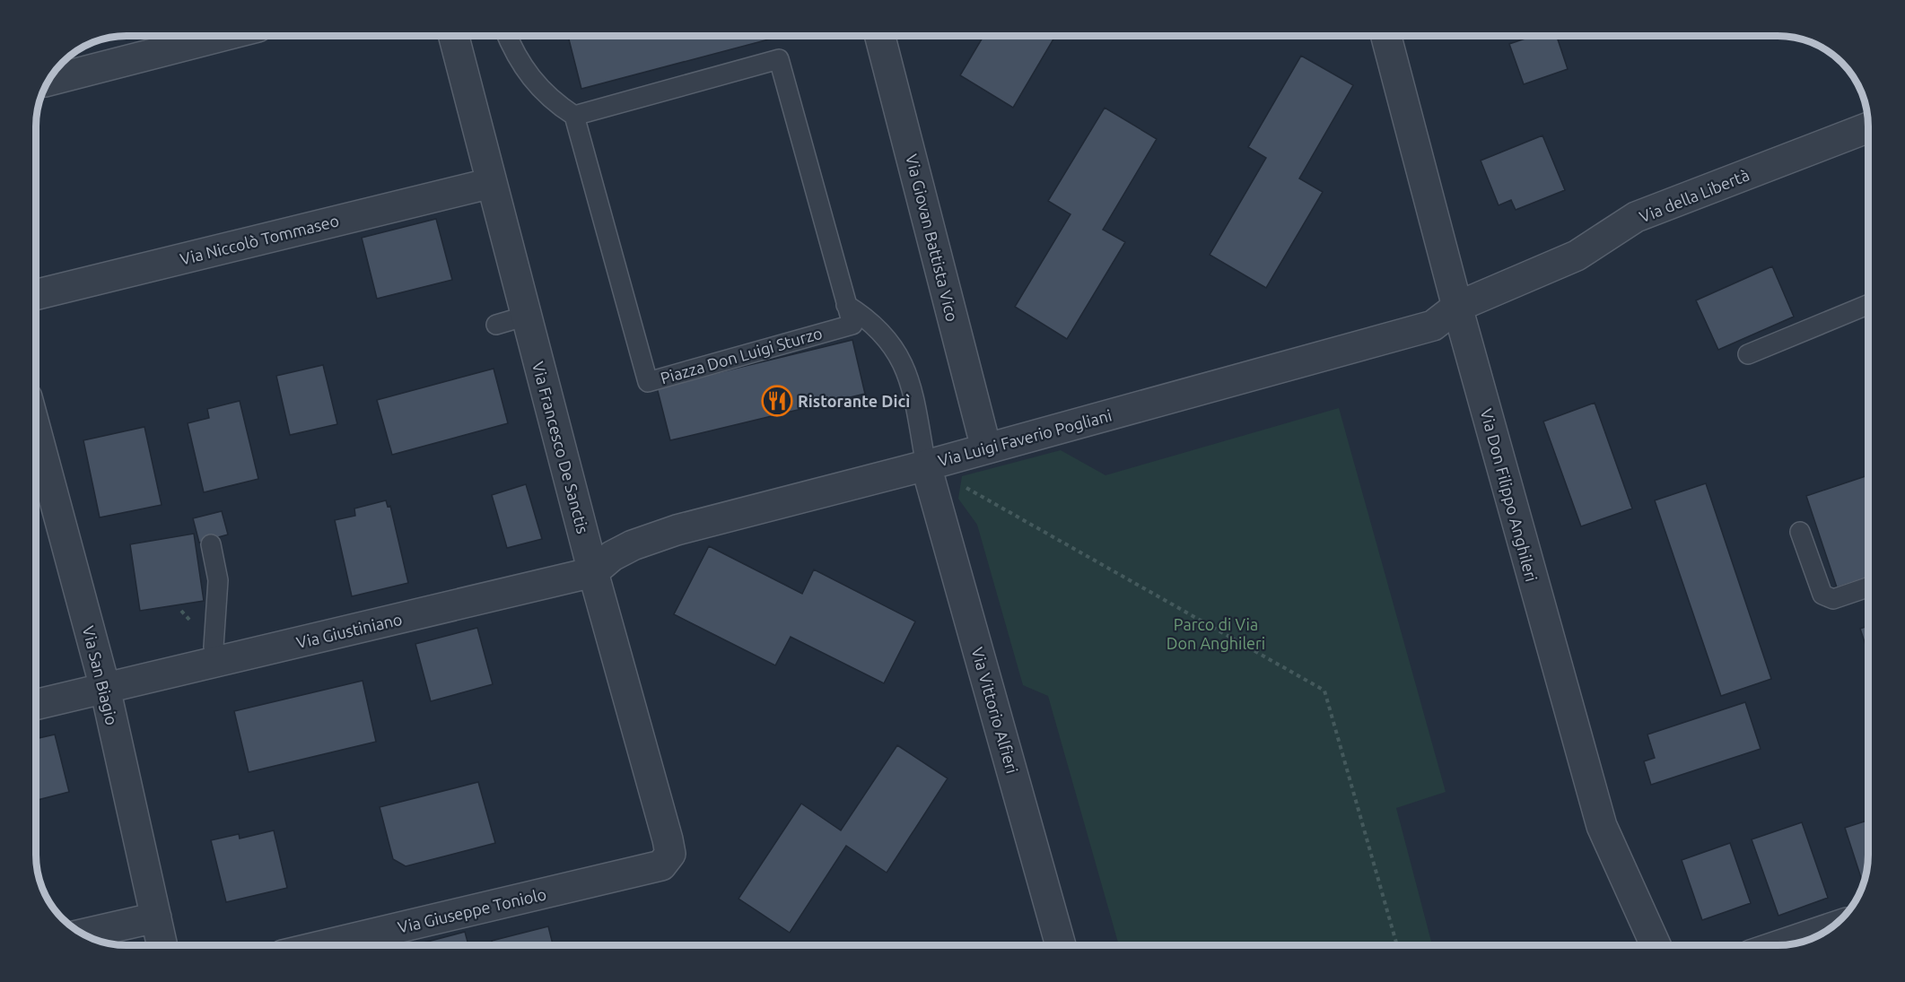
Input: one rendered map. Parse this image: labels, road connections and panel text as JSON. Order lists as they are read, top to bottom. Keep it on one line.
{"streets":{"street":["Via della Libertà","Via Giovan Battista Vico","Via Niccolò Tommaseo","Via Luigi Faverio Pogliani","Via Francesco De Sanctis","Via Don Filippo Anghileri","Via Giustiniano","Via San Biagio","Via Vittorio Alfieri","Via Giuseppe Toniolo"],"lane":["Piazza Don Luigi Sturzo"]},"crossings":[["Via della Libertà","Via Luigi Faverio Pogliani"],["Via della Libertà","Via Don Filippo Anghileri"],["Via Giovan Battista Vico","Via Luigi Faverio Pogliani"],["Via Niccolò Tommaseo","Via Francesco De Sanctis"],["Via Luigi Faverio Pogliani","Via Francesco De Sanctis"],["Via Luigi Faverio Pogliani","Via Don Filippo Anghileri"],["Via Luigi Faverio Pogliani","Via Giustiniano"],["Via Luigi Faverio Pogliani","Via Vittorio Alfieri"],["Via Francesco De Sanctis","Via Giustiniano"],["Via Francesco De Sanctis","Via Giuseppe Toniolo"],["Via Giustiniano","Via San Biagio"]],"parks":["Parco di Via Don Anghileri"],"places":{"restaurant":["Ristorante Dicì"]}}
